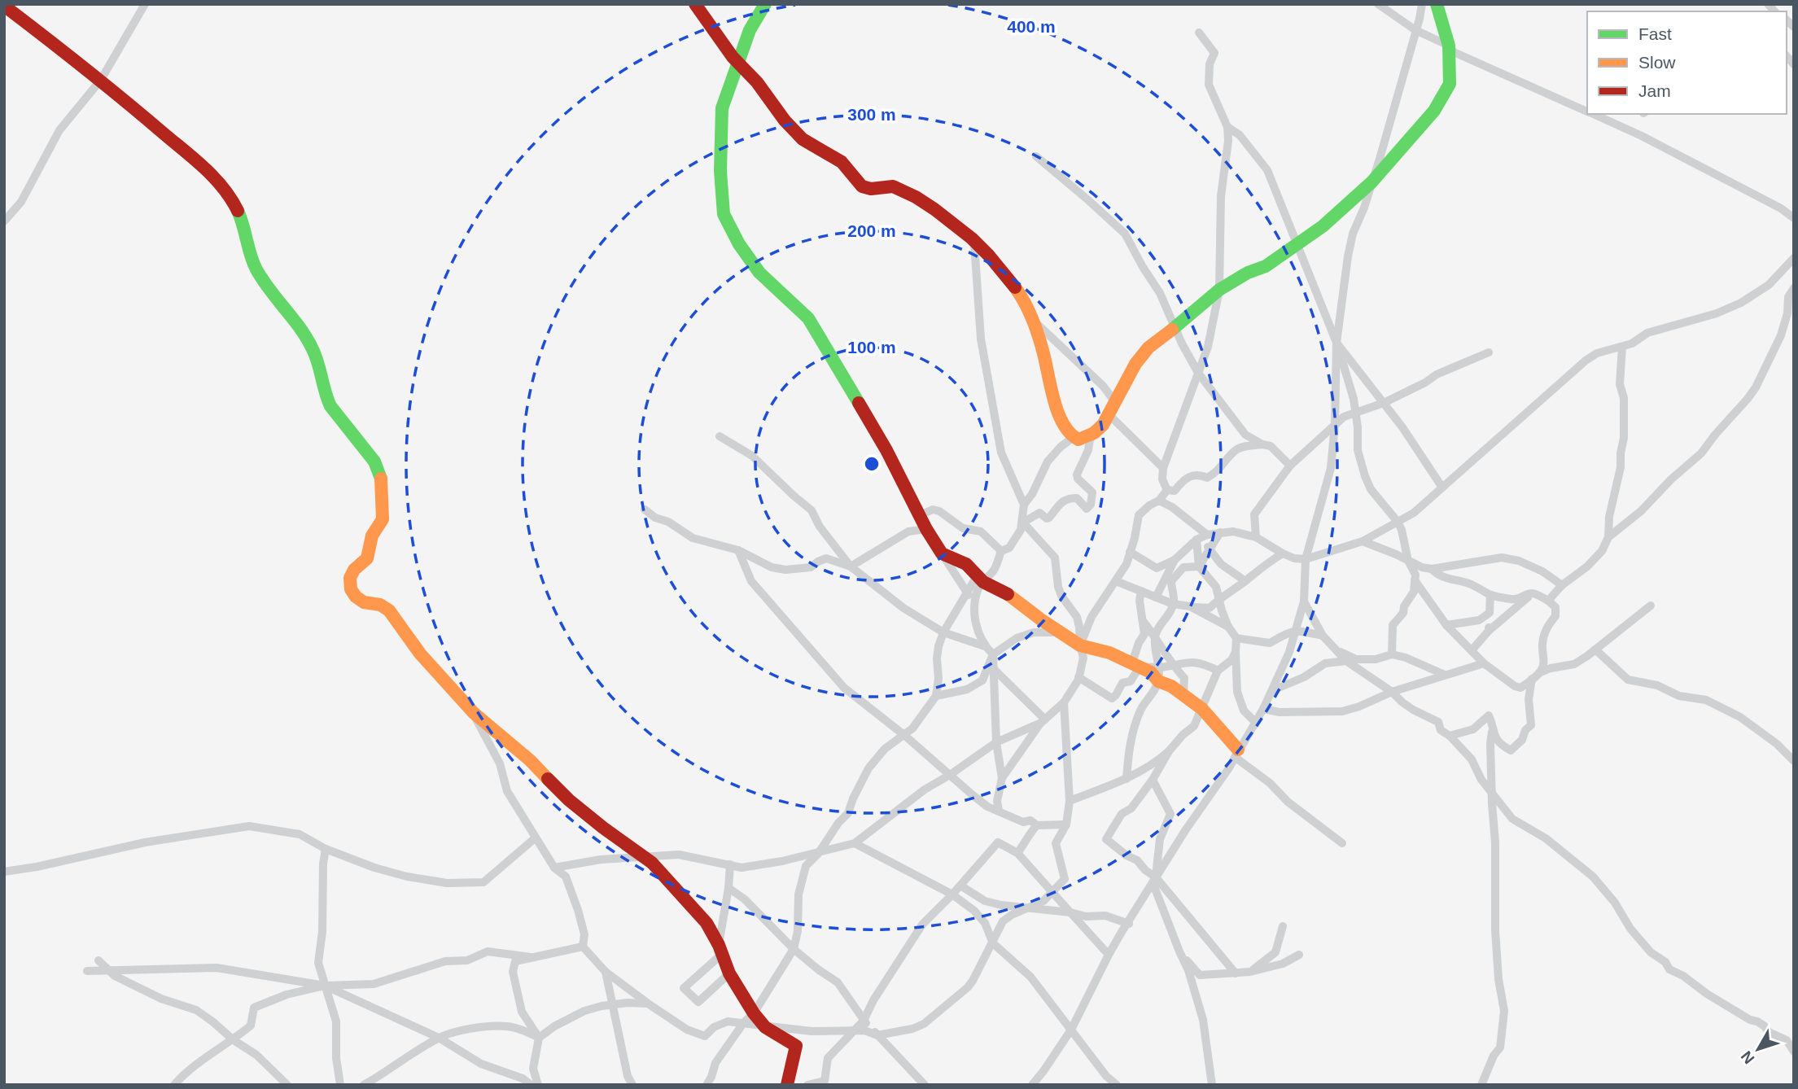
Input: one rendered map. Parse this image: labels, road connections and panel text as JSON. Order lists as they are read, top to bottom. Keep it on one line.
{"legend":["Fast","Slow","Jam"],"north":"bottom left","rings":["400 m","300 m","200 m","100 m"]}
